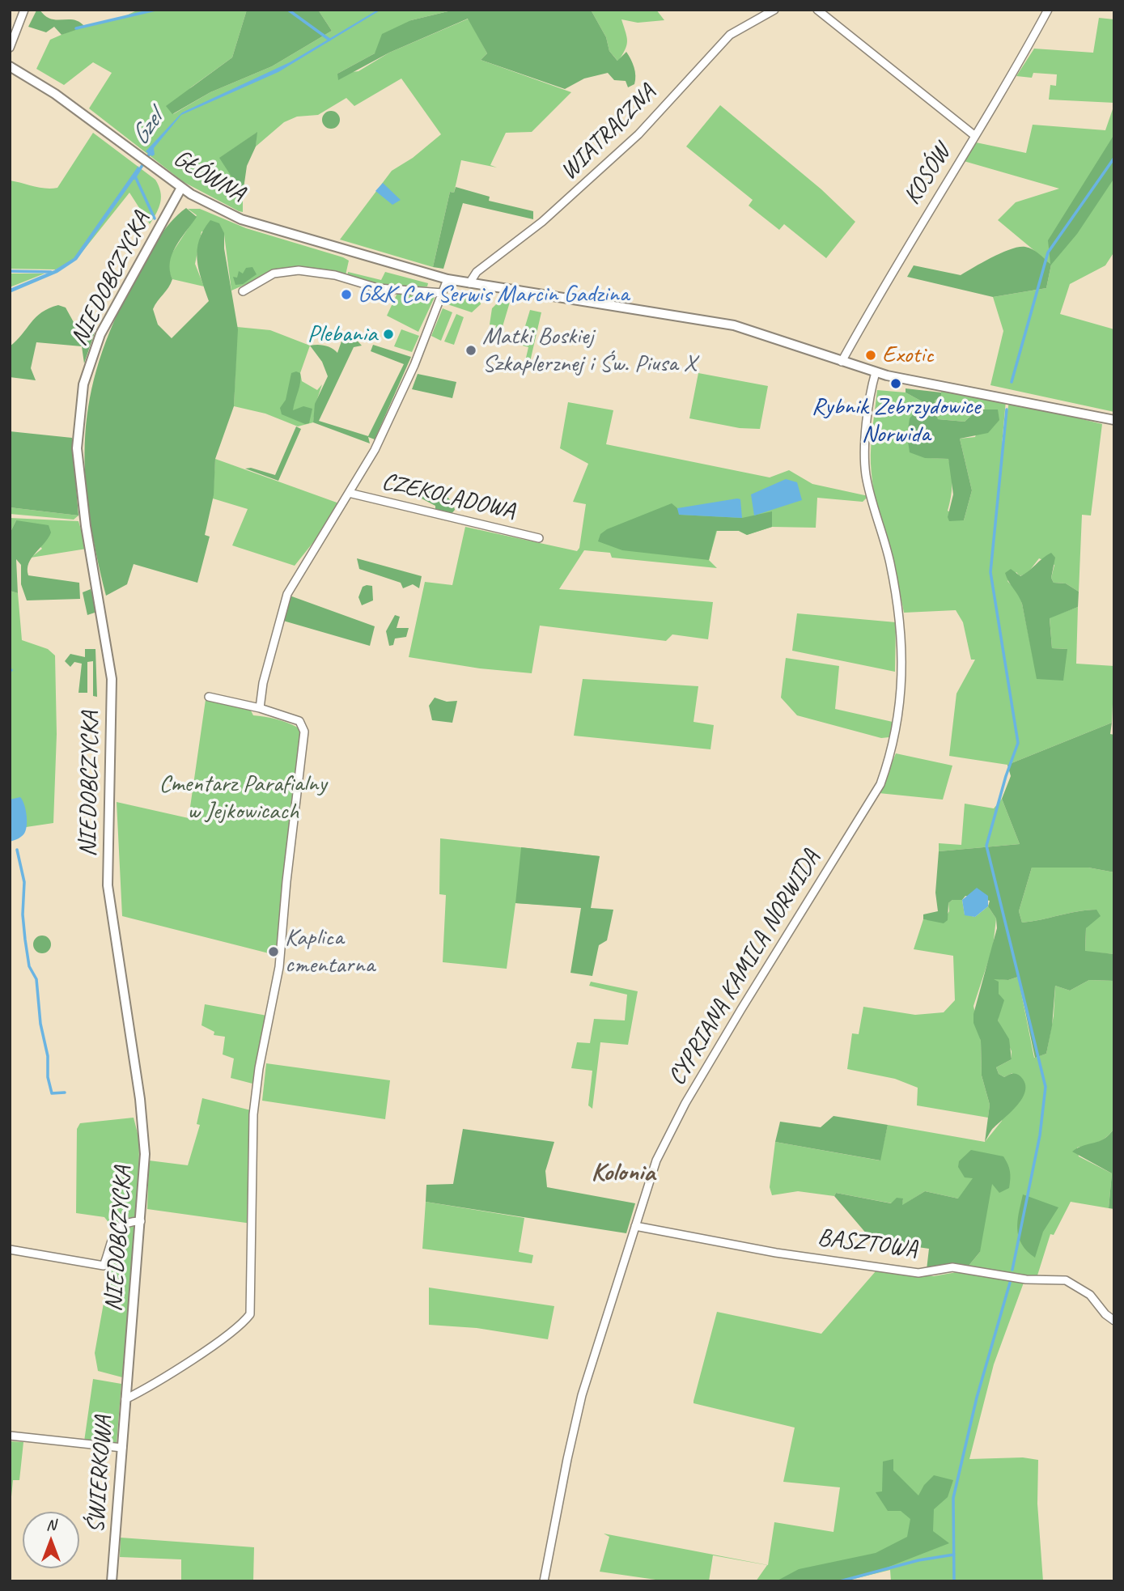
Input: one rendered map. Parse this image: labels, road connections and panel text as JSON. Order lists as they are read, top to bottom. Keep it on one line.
{"streets":{"street":["WIATRACZNA","KOSÓW","GŁÓWNA","NIEDOBCZYCKA","CZEKOLADOWA","CYPRIANA KAMILA NORWIDA","BASZTOWA","ŚWIERKOWA"]},"crossings":[["WIATRACZNA","GŁÓWNA"],["KOSÓW","GŁÓWNA"],["GŁÓWNA","NIEDOBCZYCKA"],["GŁÓWNA","CYPRIANA KAMILA NORWIDA"],["NIEDOBCZYCKA","ŚWIERKOWA"],["CYPRIANA KAMILA NORWIDA","BASZTOWA"]],"districts":["Kolonia"],"water":["Gzel"],"parks":["Cmentarz Parafialny w Jejkowicach"],"places":["G&K Car Serwis Marcin Gadzina","Plebania","Matki Boskiej Szkaplerznej i Św. Piusa X","Exotic","Rybnik Zebrzydowice Norwida","Kaplica cmentarna"],"north":"top"}
